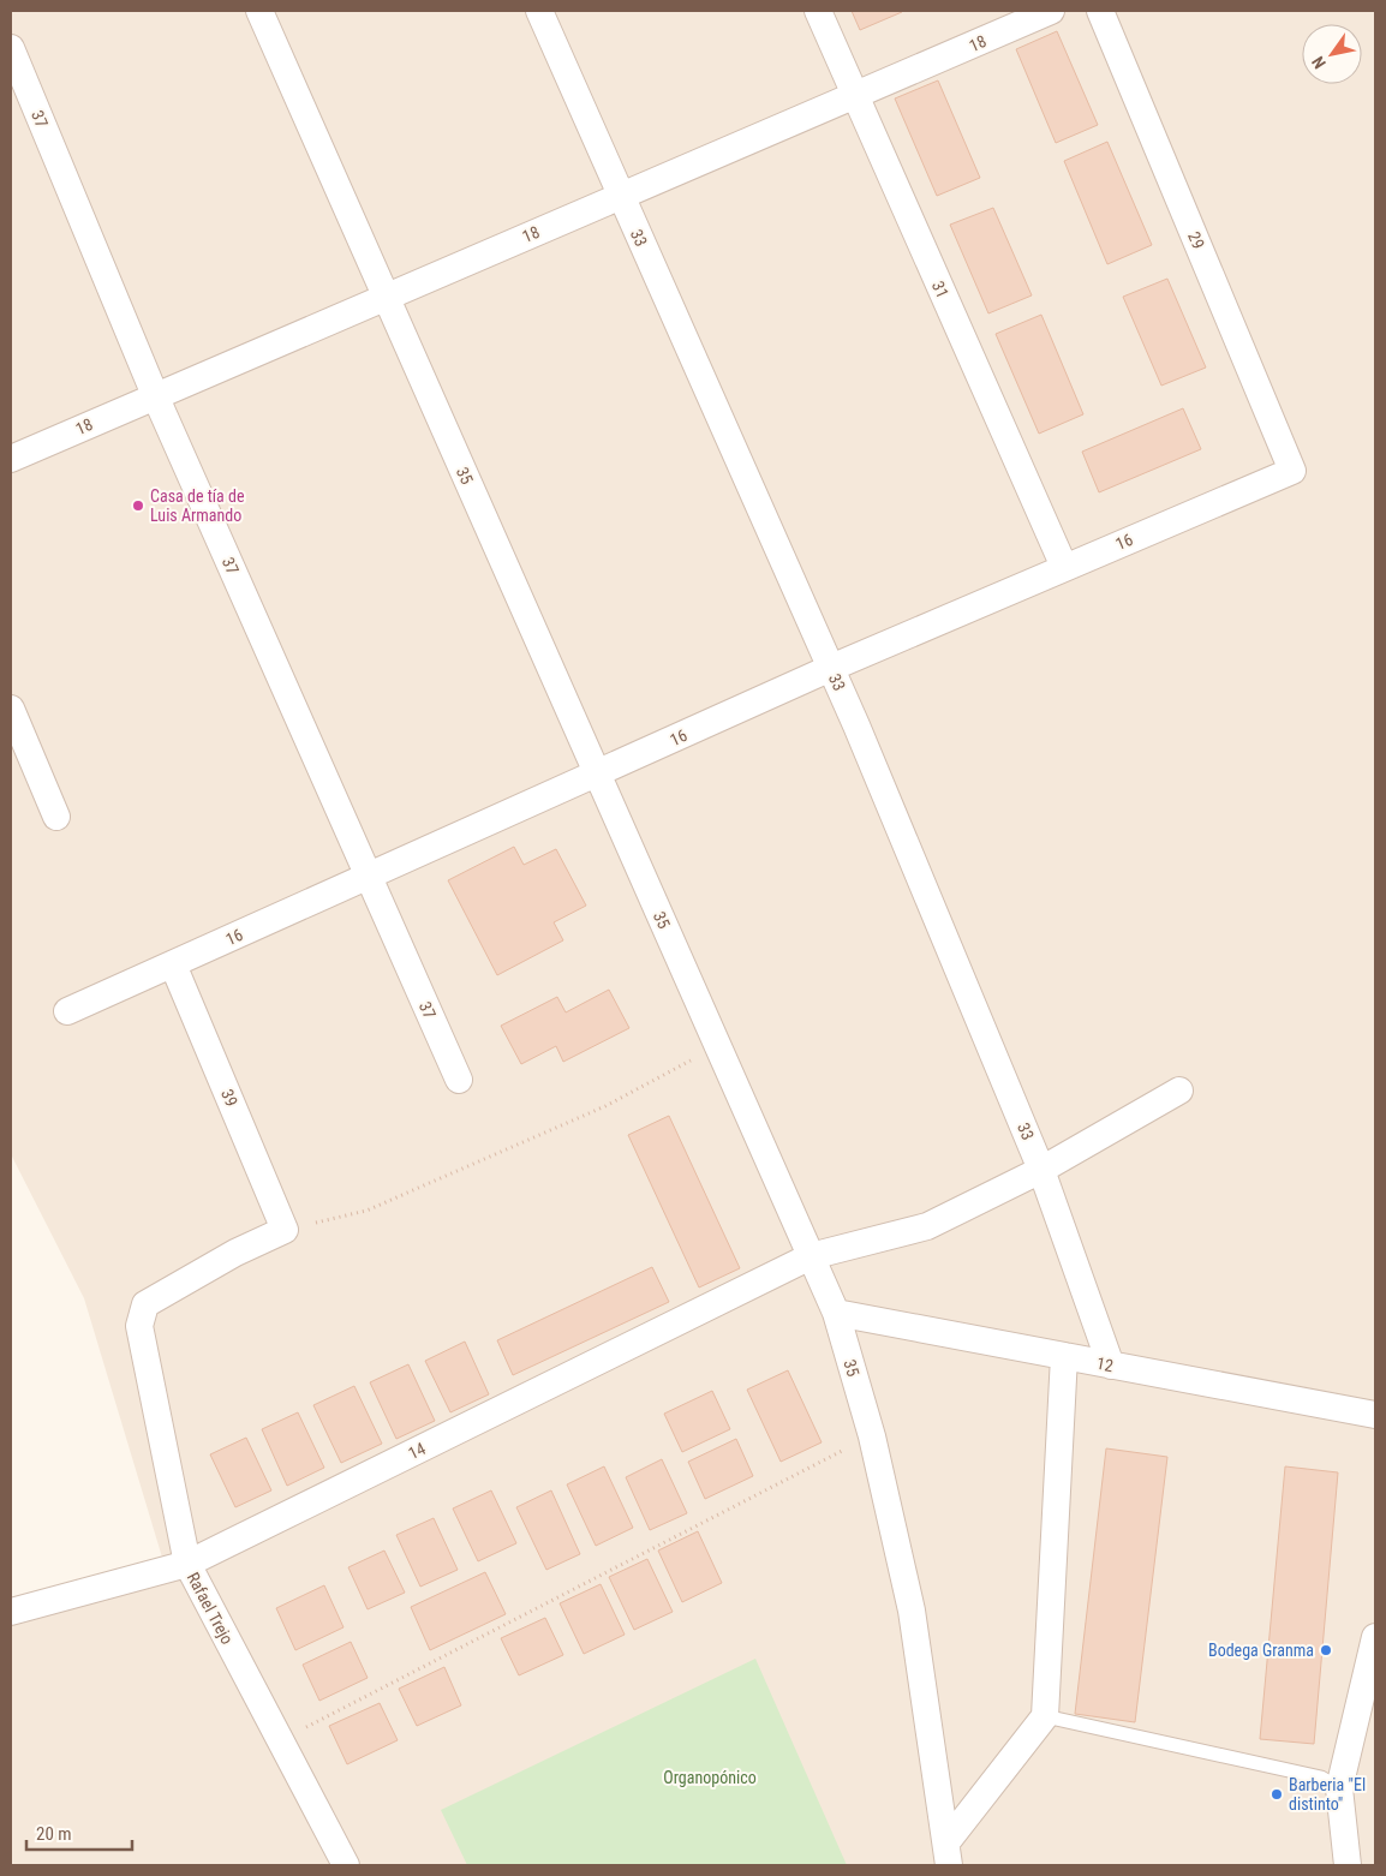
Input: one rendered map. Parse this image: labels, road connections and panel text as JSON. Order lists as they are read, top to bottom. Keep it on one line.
{"streets":{"street":["18","37","33","29","31","35","16","39","12","14","Rafael Trejo"]},"crossings":[["18","37"],["18","33"],["18","31"],["18","35"],["37","16"],["33","16"],["33","12"],["33","14"],["29","16"],["31","16"],["35","16"],["35","12"],["35","14"],["16","39"],["39","Rafael Trejo"],["14","Rafael Trejo"]],"parks":["Organopónico"],"places":["Casa de tía de Luis Armando","Bodega Granma","Barberia \"El distinto\""],"scale_bar":"20 m","north":"bottom left"}
